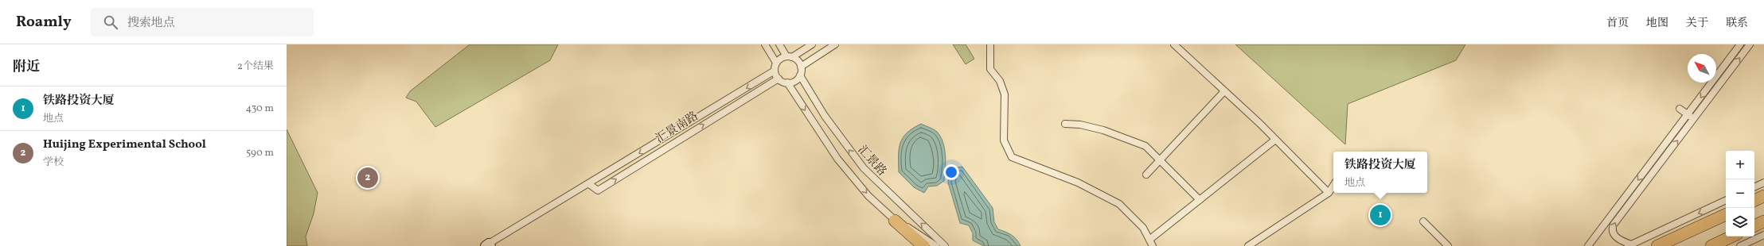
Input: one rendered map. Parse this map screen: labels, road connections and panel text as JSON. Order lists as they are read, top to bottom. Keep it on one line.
{"streets":{"street":["汇景南路","汇景路"]},"crossings":[["汇景南路","汇景路"]],"north":"top left","page":{"header":"Roamly","search":"搜索地点","nav":["首页","地图","关于","联系"],"heading":["附近","2个结果"],"list":[{"mark":"1","name":"铁路投资大厦","note":"地点","value":"430 m"},{"mark":"2","name":"Huijing Experimental School","note":"学校","value":"590 m"}],"map_buttons":["+","−"],"popup":["铁路投资大厦","地点"],"pins":["2","1"]}}
